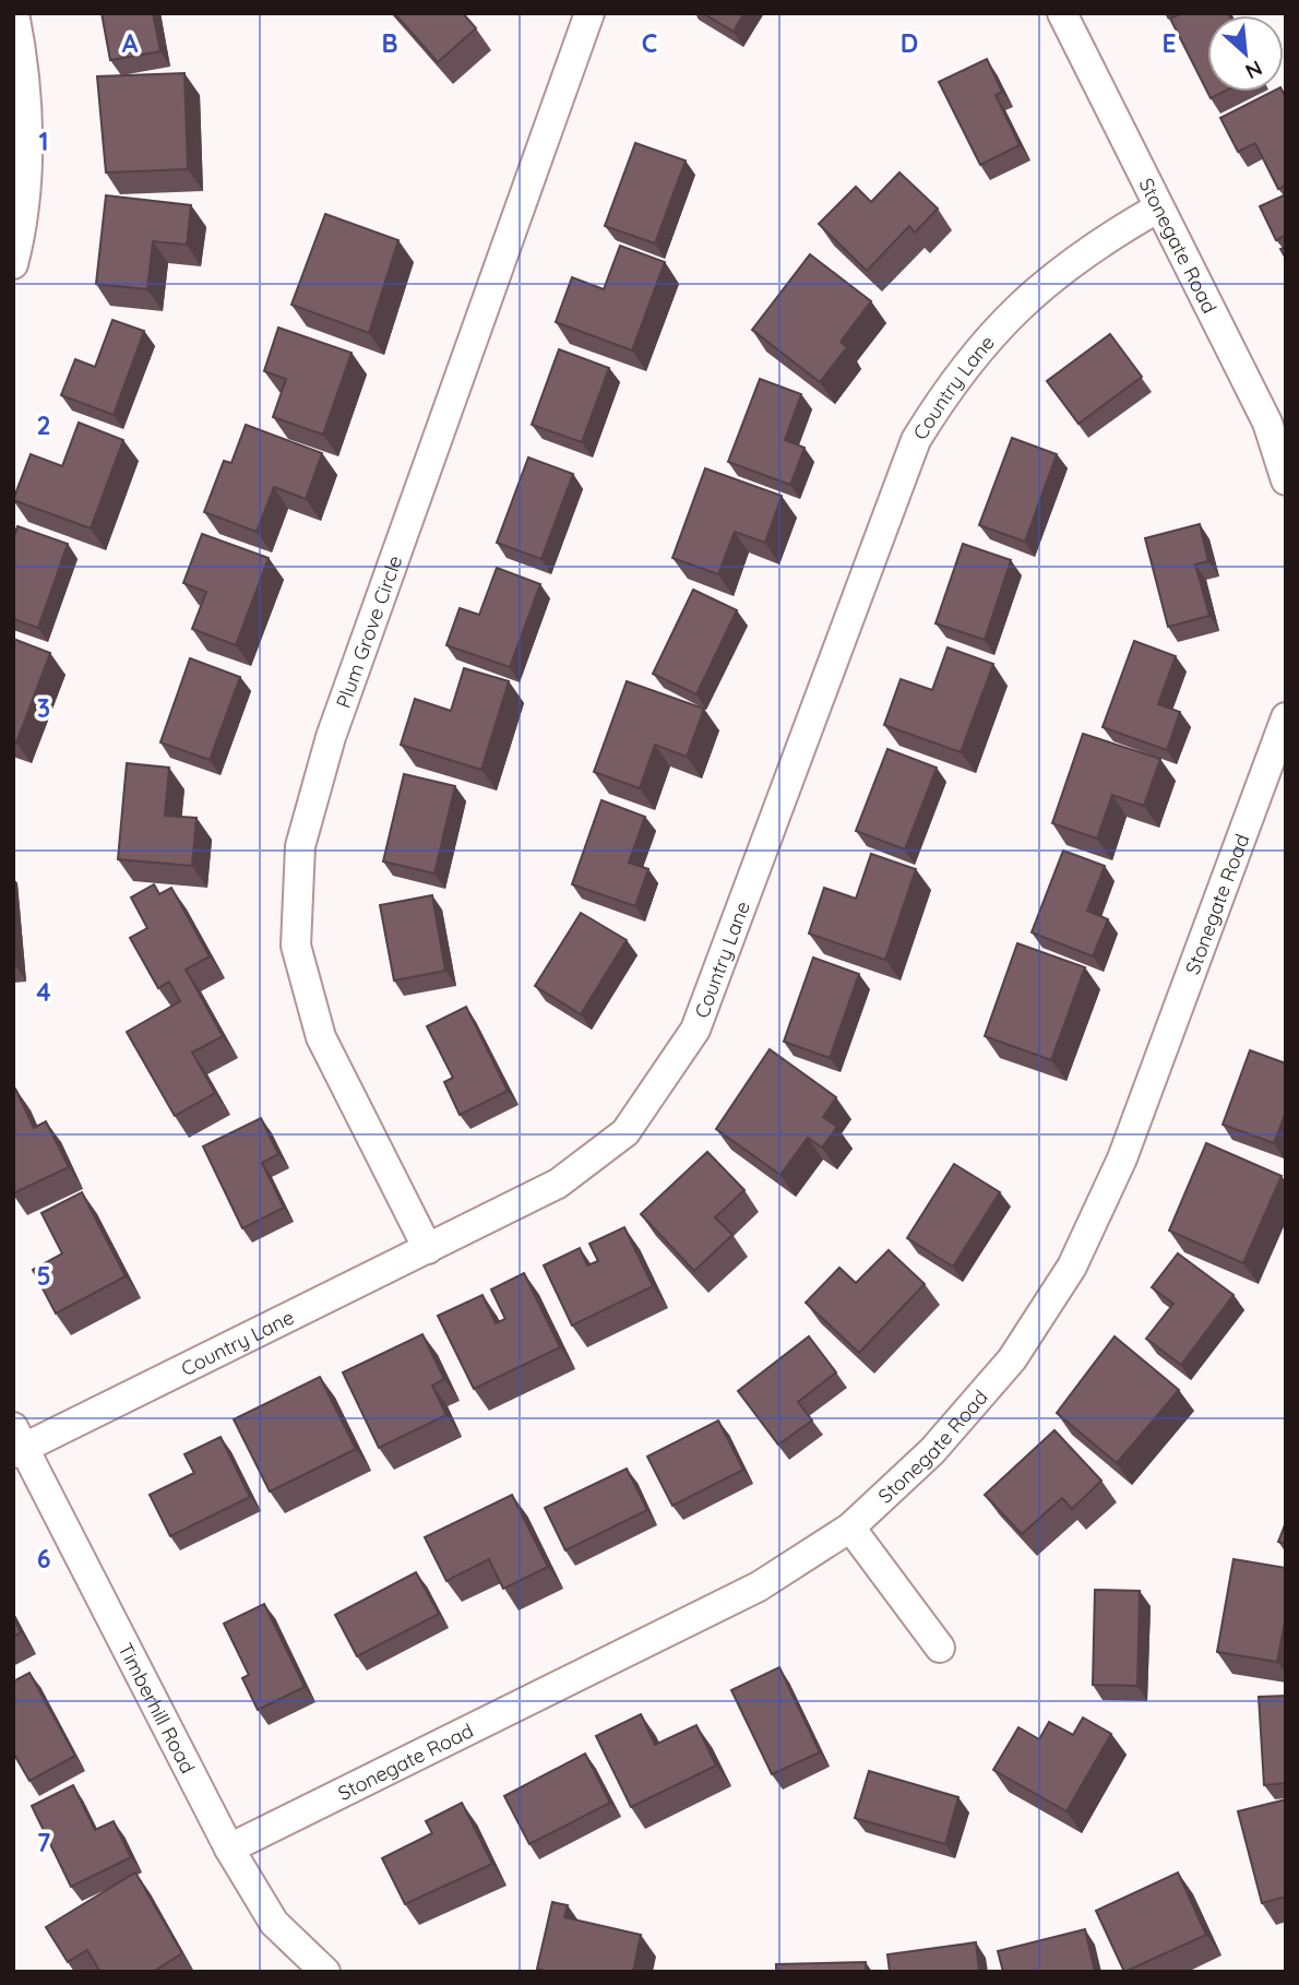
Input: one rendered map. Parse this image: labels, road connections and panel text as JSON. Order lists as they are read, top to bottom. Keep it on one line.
{"streets":{"street":["Stonegate Road","Country Lane","Plum Grove Circle","Timberhill Road"]},"crossings":[["Stonegate Road","Country Lane"],["Stonegate Road","Timberhill Road"],["Country Lane","Plum Grove Circle"],["Country Lane","Timberhill Road"]],"north":"bottom right","grid":{"columns":["A","B","C","D","E"],"rows":["1","2","3","4","5","6","7"]}}
